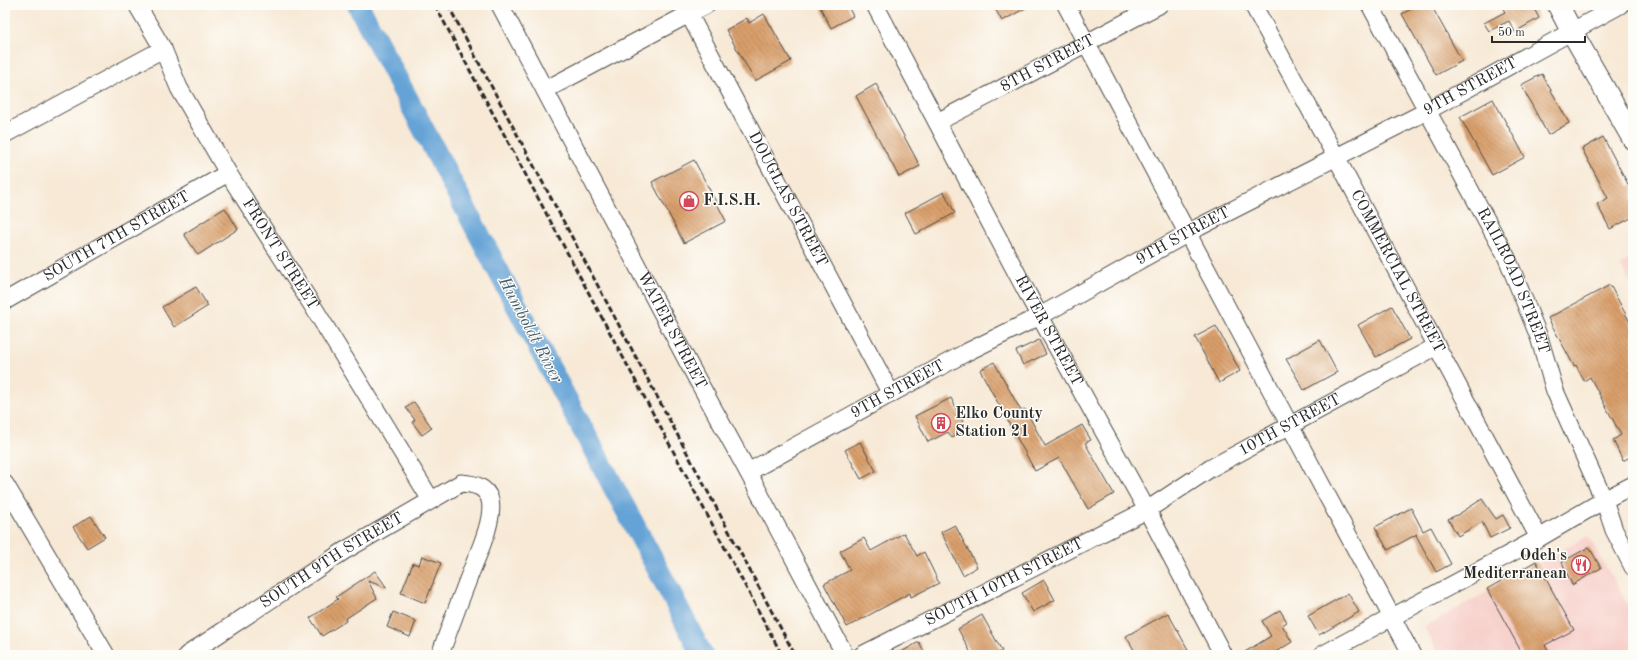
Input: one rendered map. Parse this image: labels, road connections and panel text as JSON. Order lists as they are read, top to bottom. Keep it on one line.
{"streets":{"street":["8TH STREET","9TH STREET","DOUGLAS STREET","SOUTH 7TH STREET","FRONT STREET","COMMERCIAL STREET","RAILROAD STREET","WATER STREET","RIVER STREET","10TH STREET","SOUTH 9TH STREET","SOUTH 10TH STREET"]},"crossings":[["8TH STREET","RIVER STREET"],["9TH STREET","DOUGLAS STREET"],["9TH STREET","COMMERCIAL STREET"],["9TH STREET","RAILROAD STREET"],["9TH STREET","WATER STREET"],["9TH STREET","RIVER STREET"],["SOUTH 7TH STREET","FRONT STREET"],["FRONT STREET","SOUTH 9TH STREET"],["COMMERCIAL STREET","10TH STREET"],["RIVER STREET","10TH STREET"],["RIVER STREET","SOUTH 10TH STREET"],["10TH STREET","SOUTH 10TH STREET"]],"water":["Humboldt River"],"places":{"shop":["F.I.S.H."],"building":["Elko County Station 21"],"restaurant":["Odeh's Mediterranean"]},"scale_bar":"50 m"}
